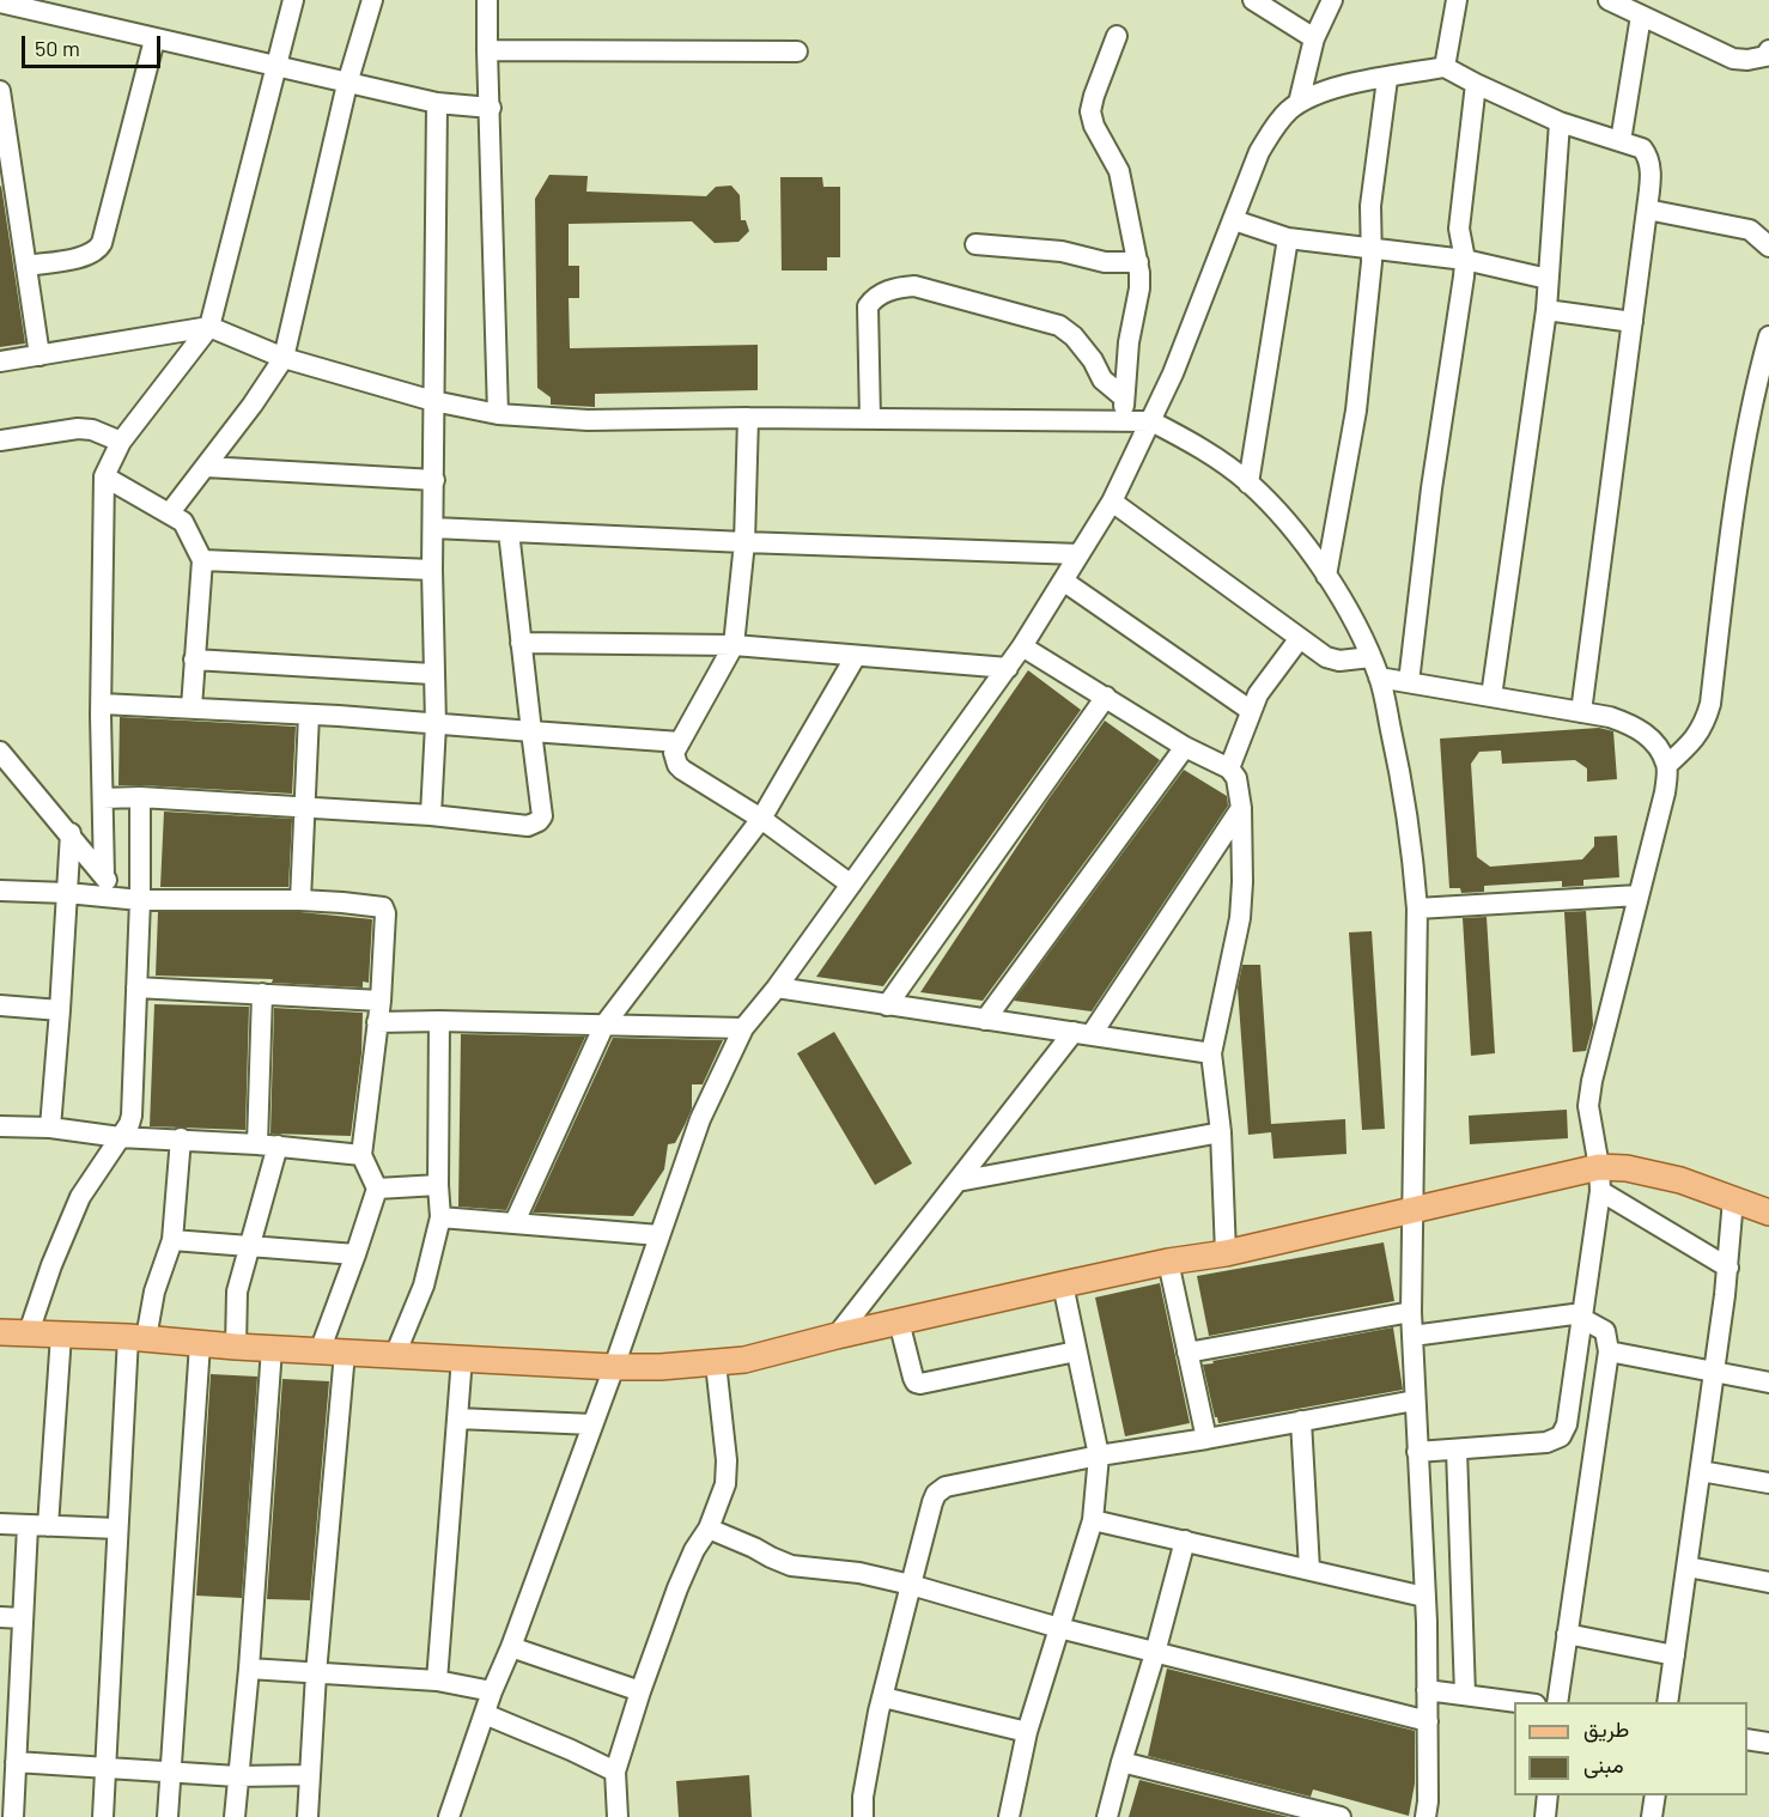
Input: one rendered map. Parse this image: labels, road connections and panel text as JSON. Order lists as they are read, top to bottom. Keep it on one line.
{"legend":["طريق","مبنى"],"scale_bar":"50 m"}
